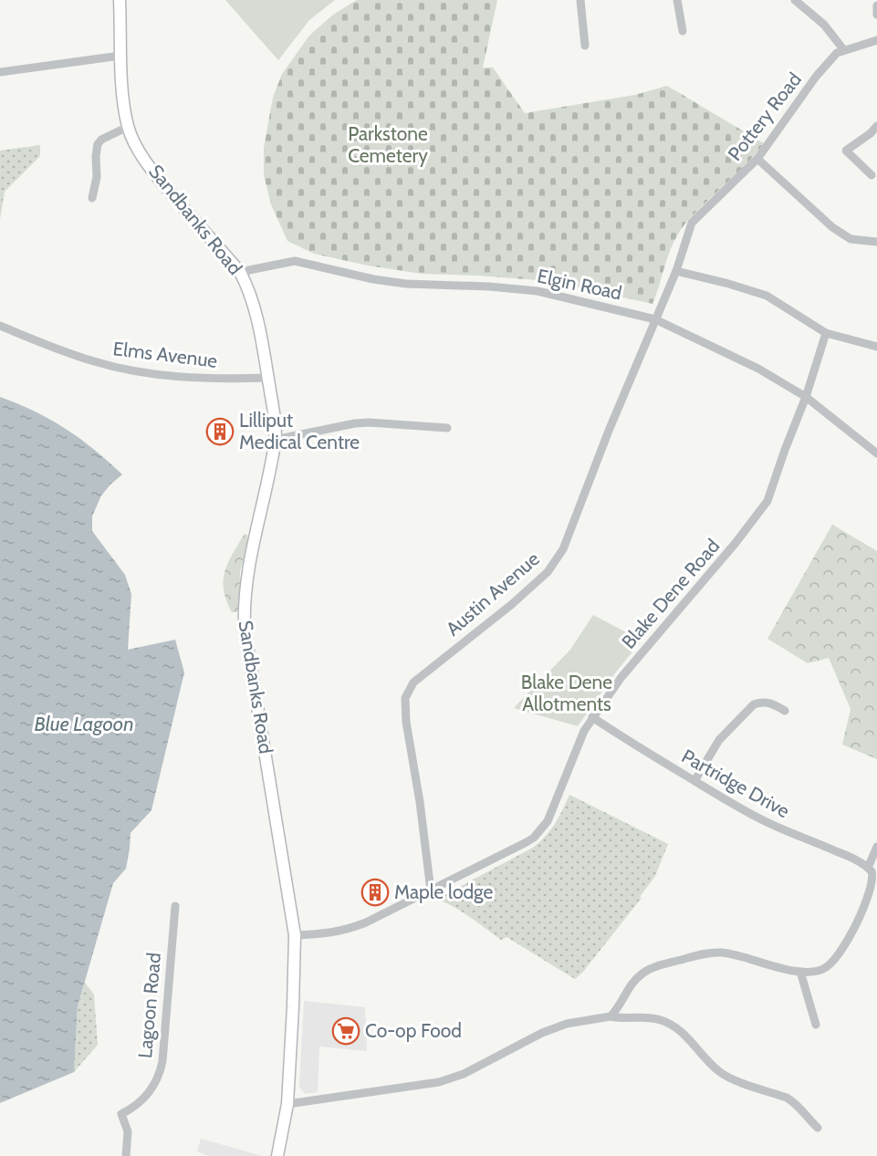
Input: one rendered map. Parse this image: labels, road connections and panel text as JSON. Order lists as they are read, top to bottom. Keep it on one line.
{"streets":{"main road":["Sandbanks Road"],"street":["Pottery Road","Elgin Road","Elms Avenue","Austin Avenue","Blake Dene Road","Partridge Drive","Lagoon Road"]},"crossings":[["Pottery Road","Elgin Road"],["Pottery Road","Austin Avenue"],["Sandbanks Road","Elgin Road"],["Sandbanks Road","Elms Avenue"],["Sandbanks Road","Blake Dene Road"],["Elgin Road","Austin Avenue"],["Elgin Road","Blake Dene Road"],["Austin Avenue","Blake Dene Road"],["Blake Dene Road","Partridge Drive"]],"water":["Blue Lagoon"],"parks":["Parkstone Cemetery","Blake Dene Allotments"],"places":{"building":["Lilliput Medical Centre","Maple lodge"],"supermarket":["Co-op Food"]}}
